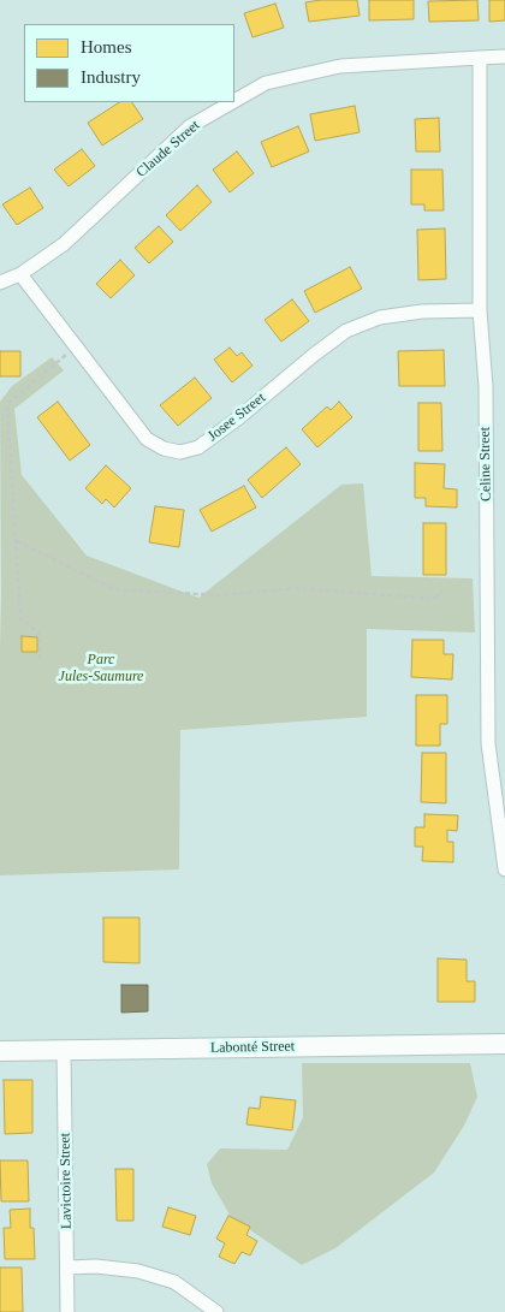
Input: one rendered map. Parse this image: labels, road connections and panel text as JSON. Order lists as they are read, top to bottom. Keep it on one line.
{"streets":{"street":["Claude Street","Josee Street","Celine Street","Labonté Street","Lavictoire Street"]},"crossings":[["Claude Street","Josee Street"],["Claude Street","Celine Street"],["Josee Street","Celine Street"],["Labonté Street","Lavictoire Street"]],"parks":["Parc Jules-Saumure"],"legend":["Homes","Industry"]}
